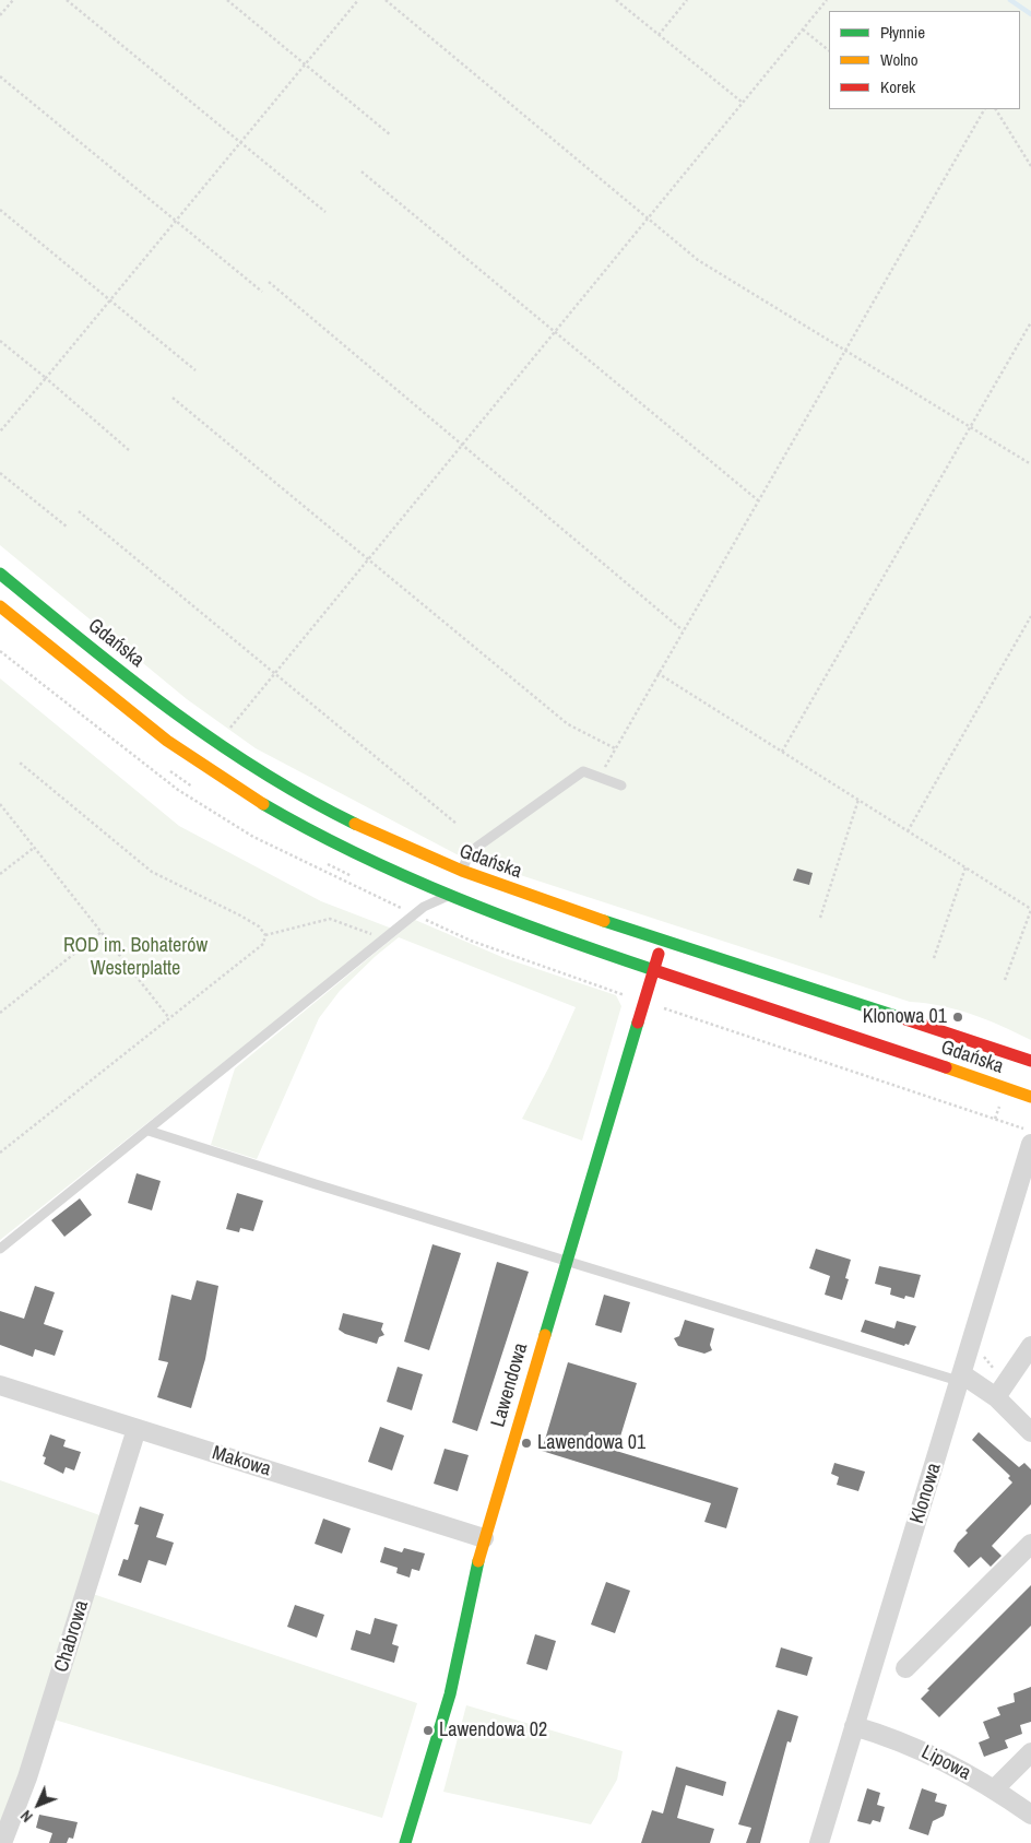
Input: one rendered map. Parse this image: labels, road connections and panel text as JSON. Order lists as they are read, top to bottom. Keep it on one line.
{"streets":{"main road":["Gdańska","Lawendowa"],"street":["Makowa","Klonowa","Chabrowa","Lipowa"]},"crossings":[["Gdańska","Lawendowa"],["Lawendowa","Makowa"],["Makowa","Chabrowa"],["Klonowa","Lipowa"]],"parks":["ROD im. Bohaterów Westerplatte"],"places":["Klonowa 01","Lawendowa 01","Lawendowa 02"],"legend":["Płynnie","Wolno","Korek"],"north":"bottom left"}
